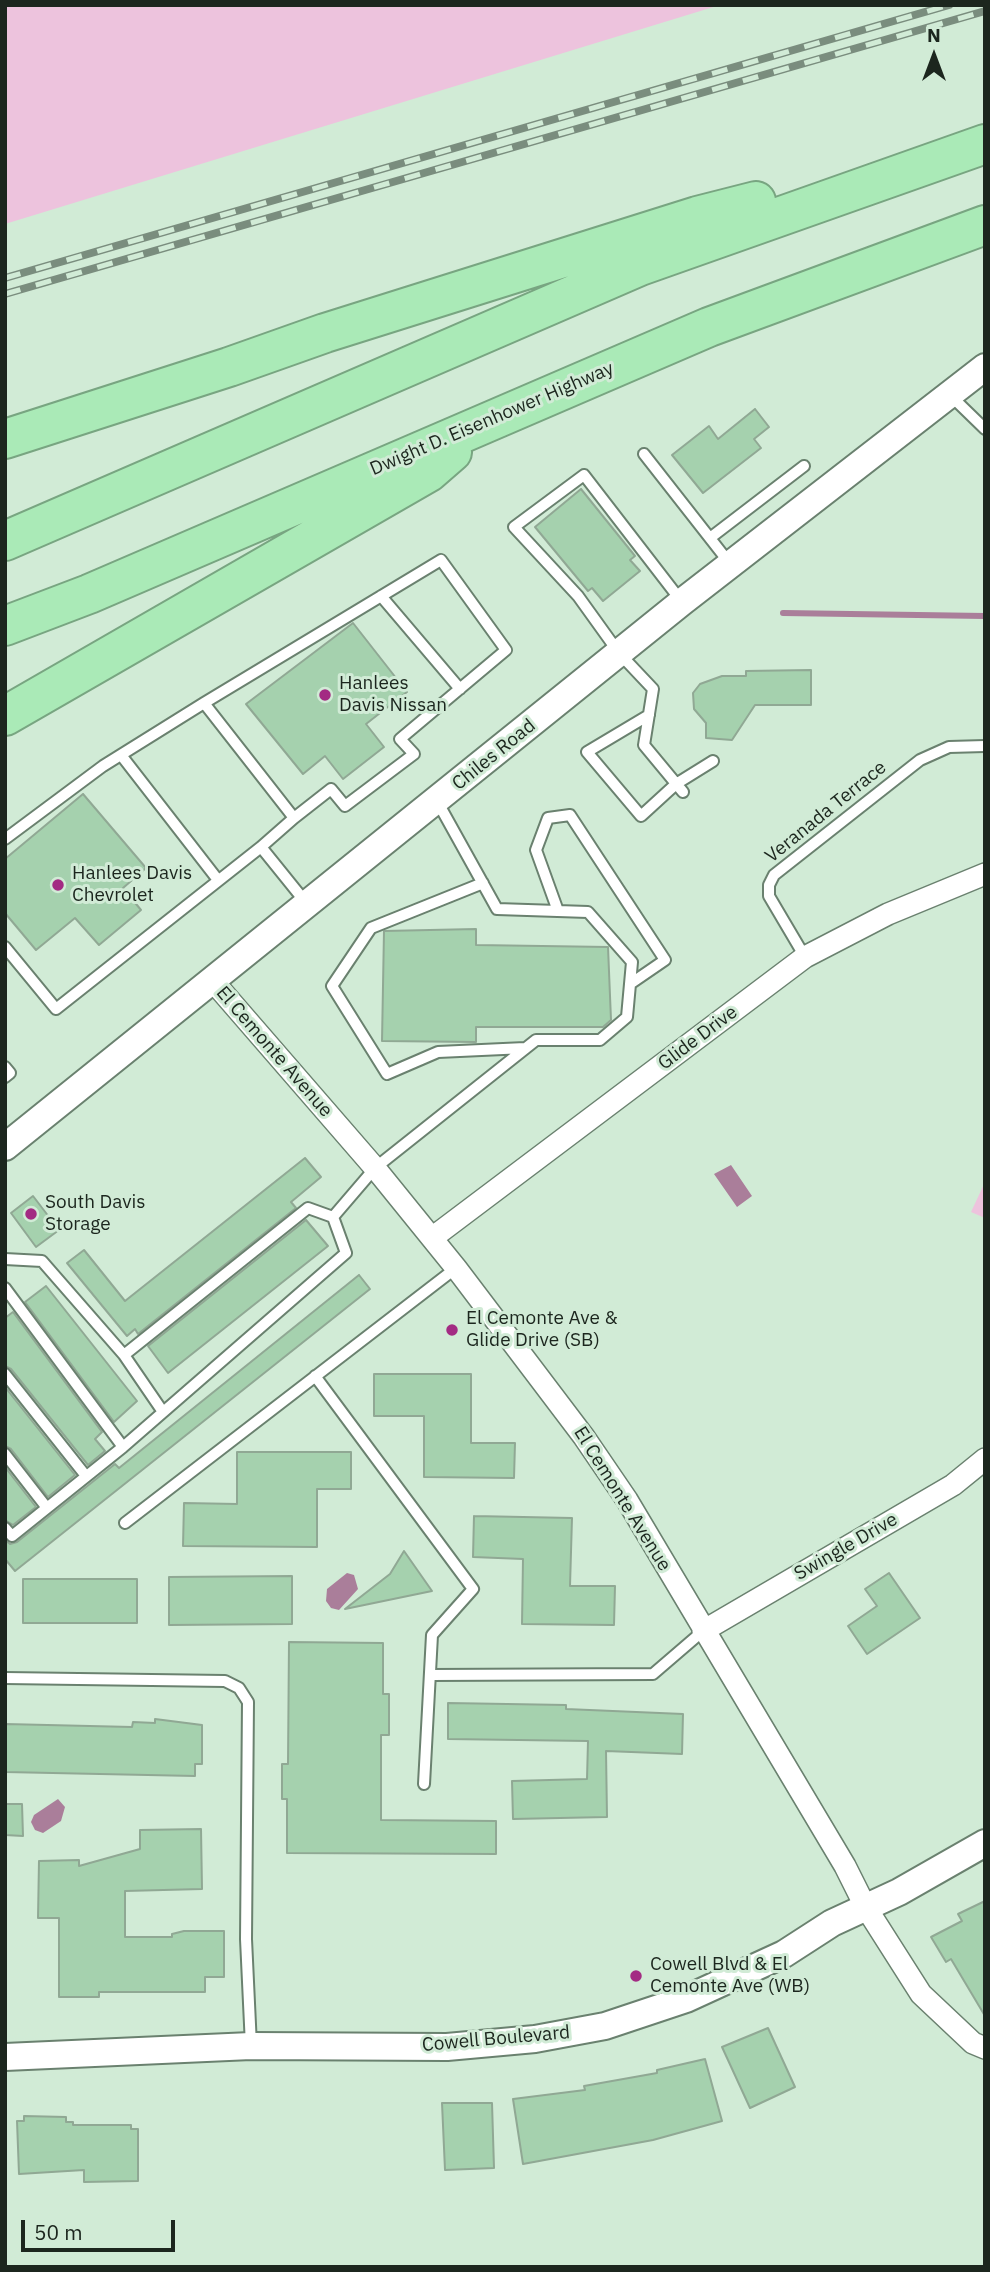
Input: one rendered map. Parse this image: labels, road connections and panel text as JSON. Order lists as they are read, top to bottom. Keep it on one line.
{"streets":{"highway":["Dwight D. Eisenhower Highway"],"street":["Chiles Road","Glide Drive","El Cemonte Avenue","Swingle Drive","Cowell Boulevard"],"lane":["Veranada Terrace"]},"crossings":[["Chiles Road","El Cemonte Avenue"],["Veranada Terrace","Glide Drive"],["Glide Drive","El Cemonte Avenue"],["El Cemonte Avenue","Swingle Drive"],["El Cemonte Avenue","Cowell Boulevard"]],"places":["Hanlees Davis Nissan","Hanlees Davis Chevrolet","South Davis Storage","El Cemonte Ave & Glide Drive (SB)","Cowell Blvd & El Cemonte Ave (WB)"],"scale_bar":"50 m","north":"top"}
